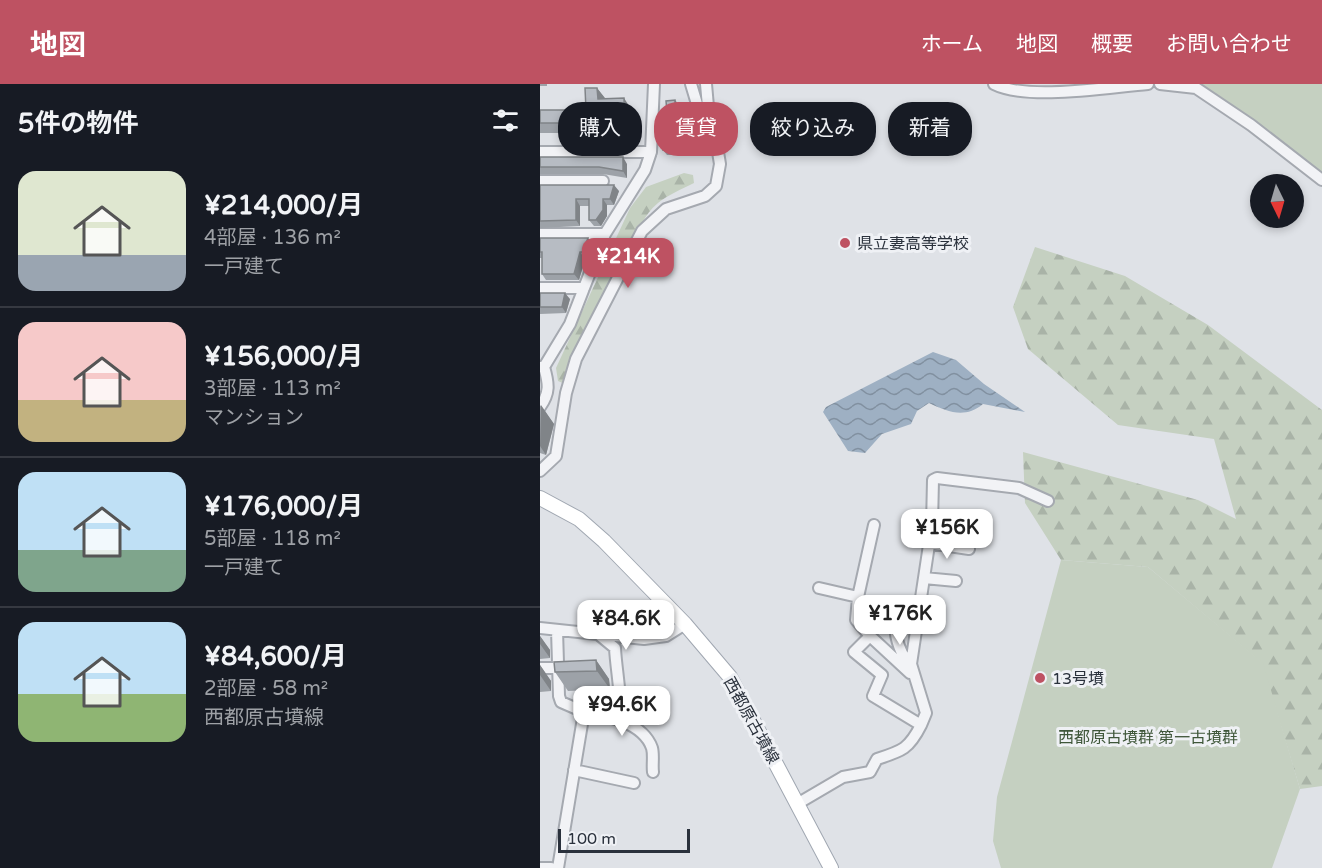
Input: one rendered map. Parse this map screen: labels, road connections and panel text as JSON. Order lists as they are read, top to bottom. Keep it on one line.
{"streets":{"main road":["西都原古墳線"]},"parks":["西都原古墳群 第一古墳群"],"places":["県立妻高等学校","13号墳"],"scale_bar":"100 m","north":"bottom","page":{"header":"地図","nav":["ホーム","地図","概要","お問い合わせ"],"heading":"5件の物件","chip":["購入","賃貸","絞り込み","新着"],"list":[{"name":"¥214,000/月","note":"4部屋 · 136 m² · 一戸建て"},{"name":"¥156,000/月","note":"3部屋 · 113 m² · マンション"},{"name":"¥176,000/月","note":"5部屋 · 118 m² · 一戸建て"},{"name":"¥84,600/月","note":"2部屋 · 58 m² · 西都原古墳線"}],"price":["¥214K","¥156K","¥176K","¥84.6K","¥94.6K"],"scale":"100 m"}}
